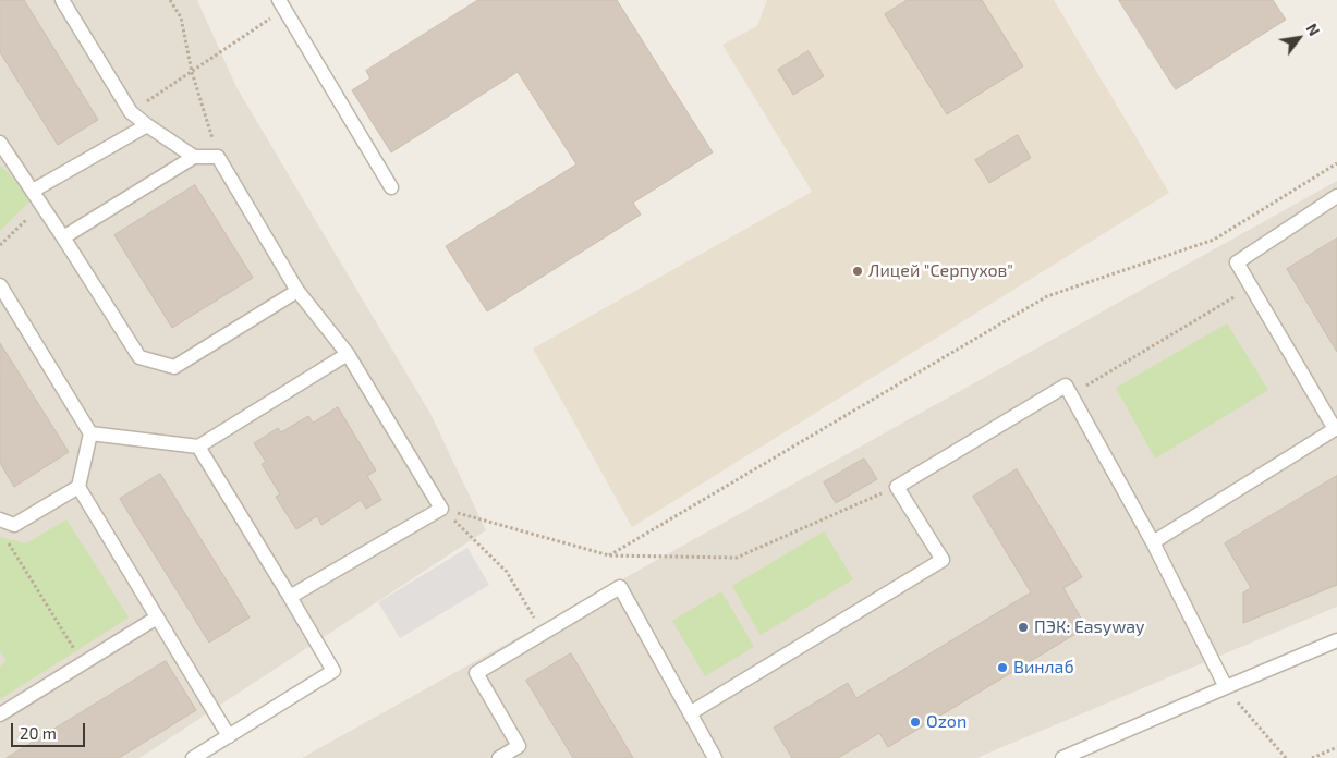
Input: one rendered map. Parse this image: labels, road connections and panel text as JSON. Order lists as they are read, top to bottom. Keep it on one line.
{"places":["Лицей \"Серпухов\"","ПЭК: Easyway","Винлаб","Ozon"],"scale_bar":"20 m","north":"top right"}
